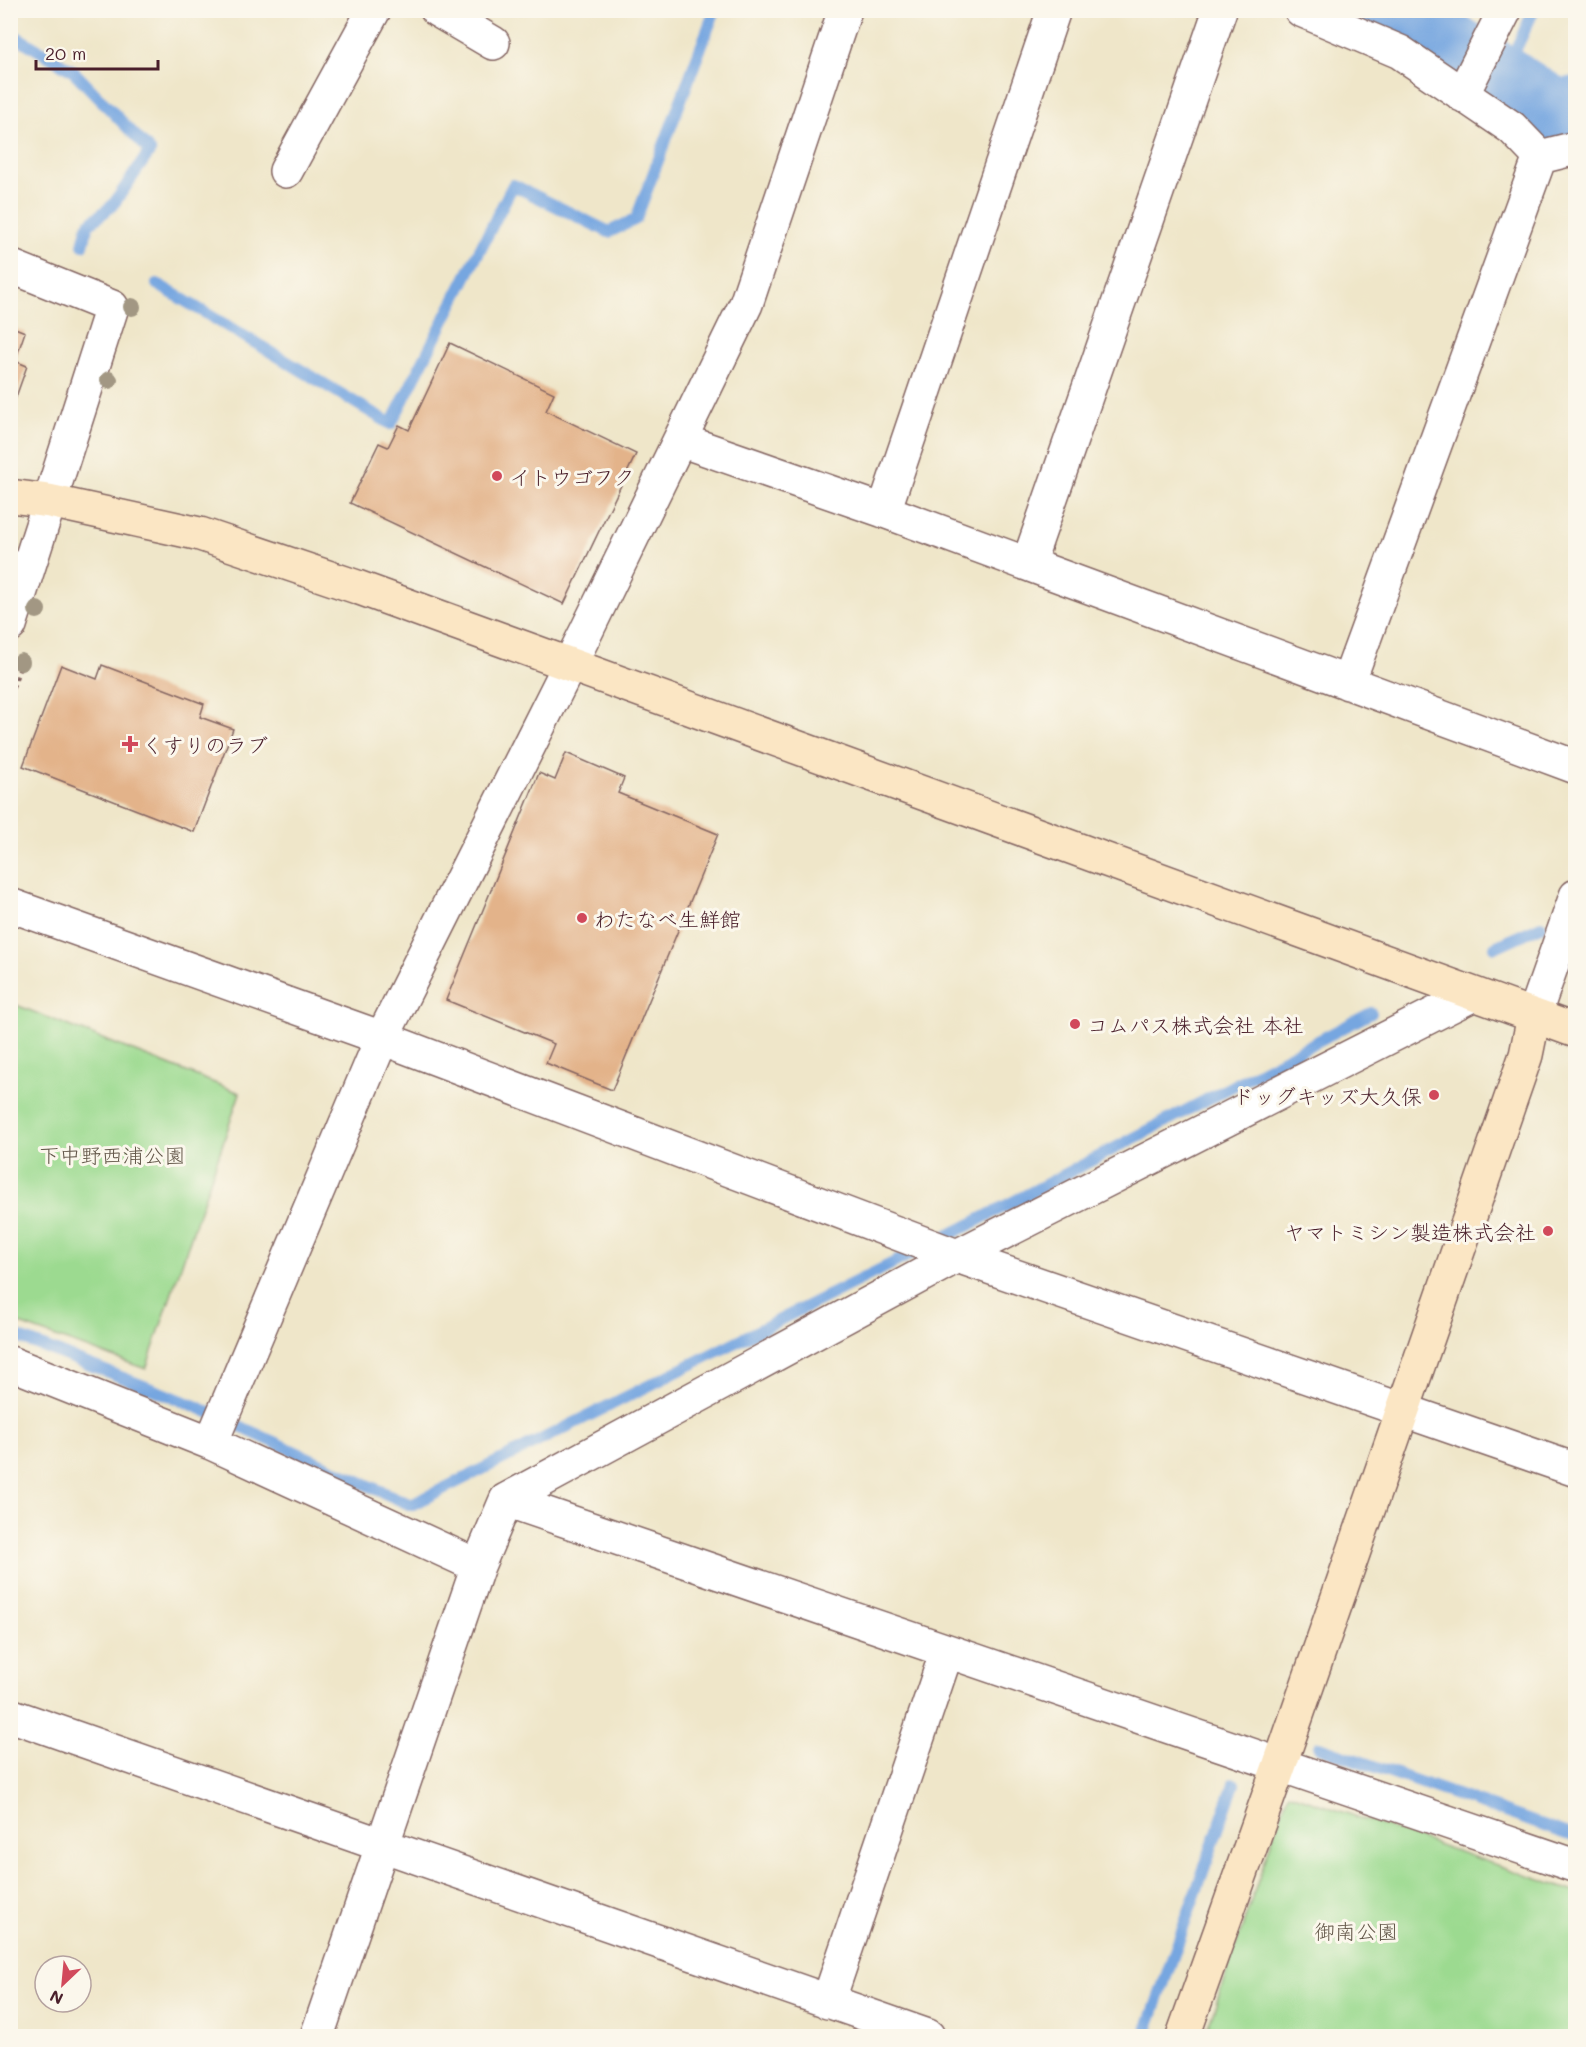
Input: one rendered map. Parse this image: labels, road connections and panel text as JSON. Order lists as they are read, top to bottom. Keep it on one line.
{"parks":["下中野西浦公園","御南公園"],"places":{"other":["イトウゴフク","わたなべ生鮮館","コムパス株式会社 本社","ドッグキッズ大久保","ヤマトミシン製造株式会社"],"health":["くすりのラブ"]},"scale_bar":"20 m","north":"bottom left"}
